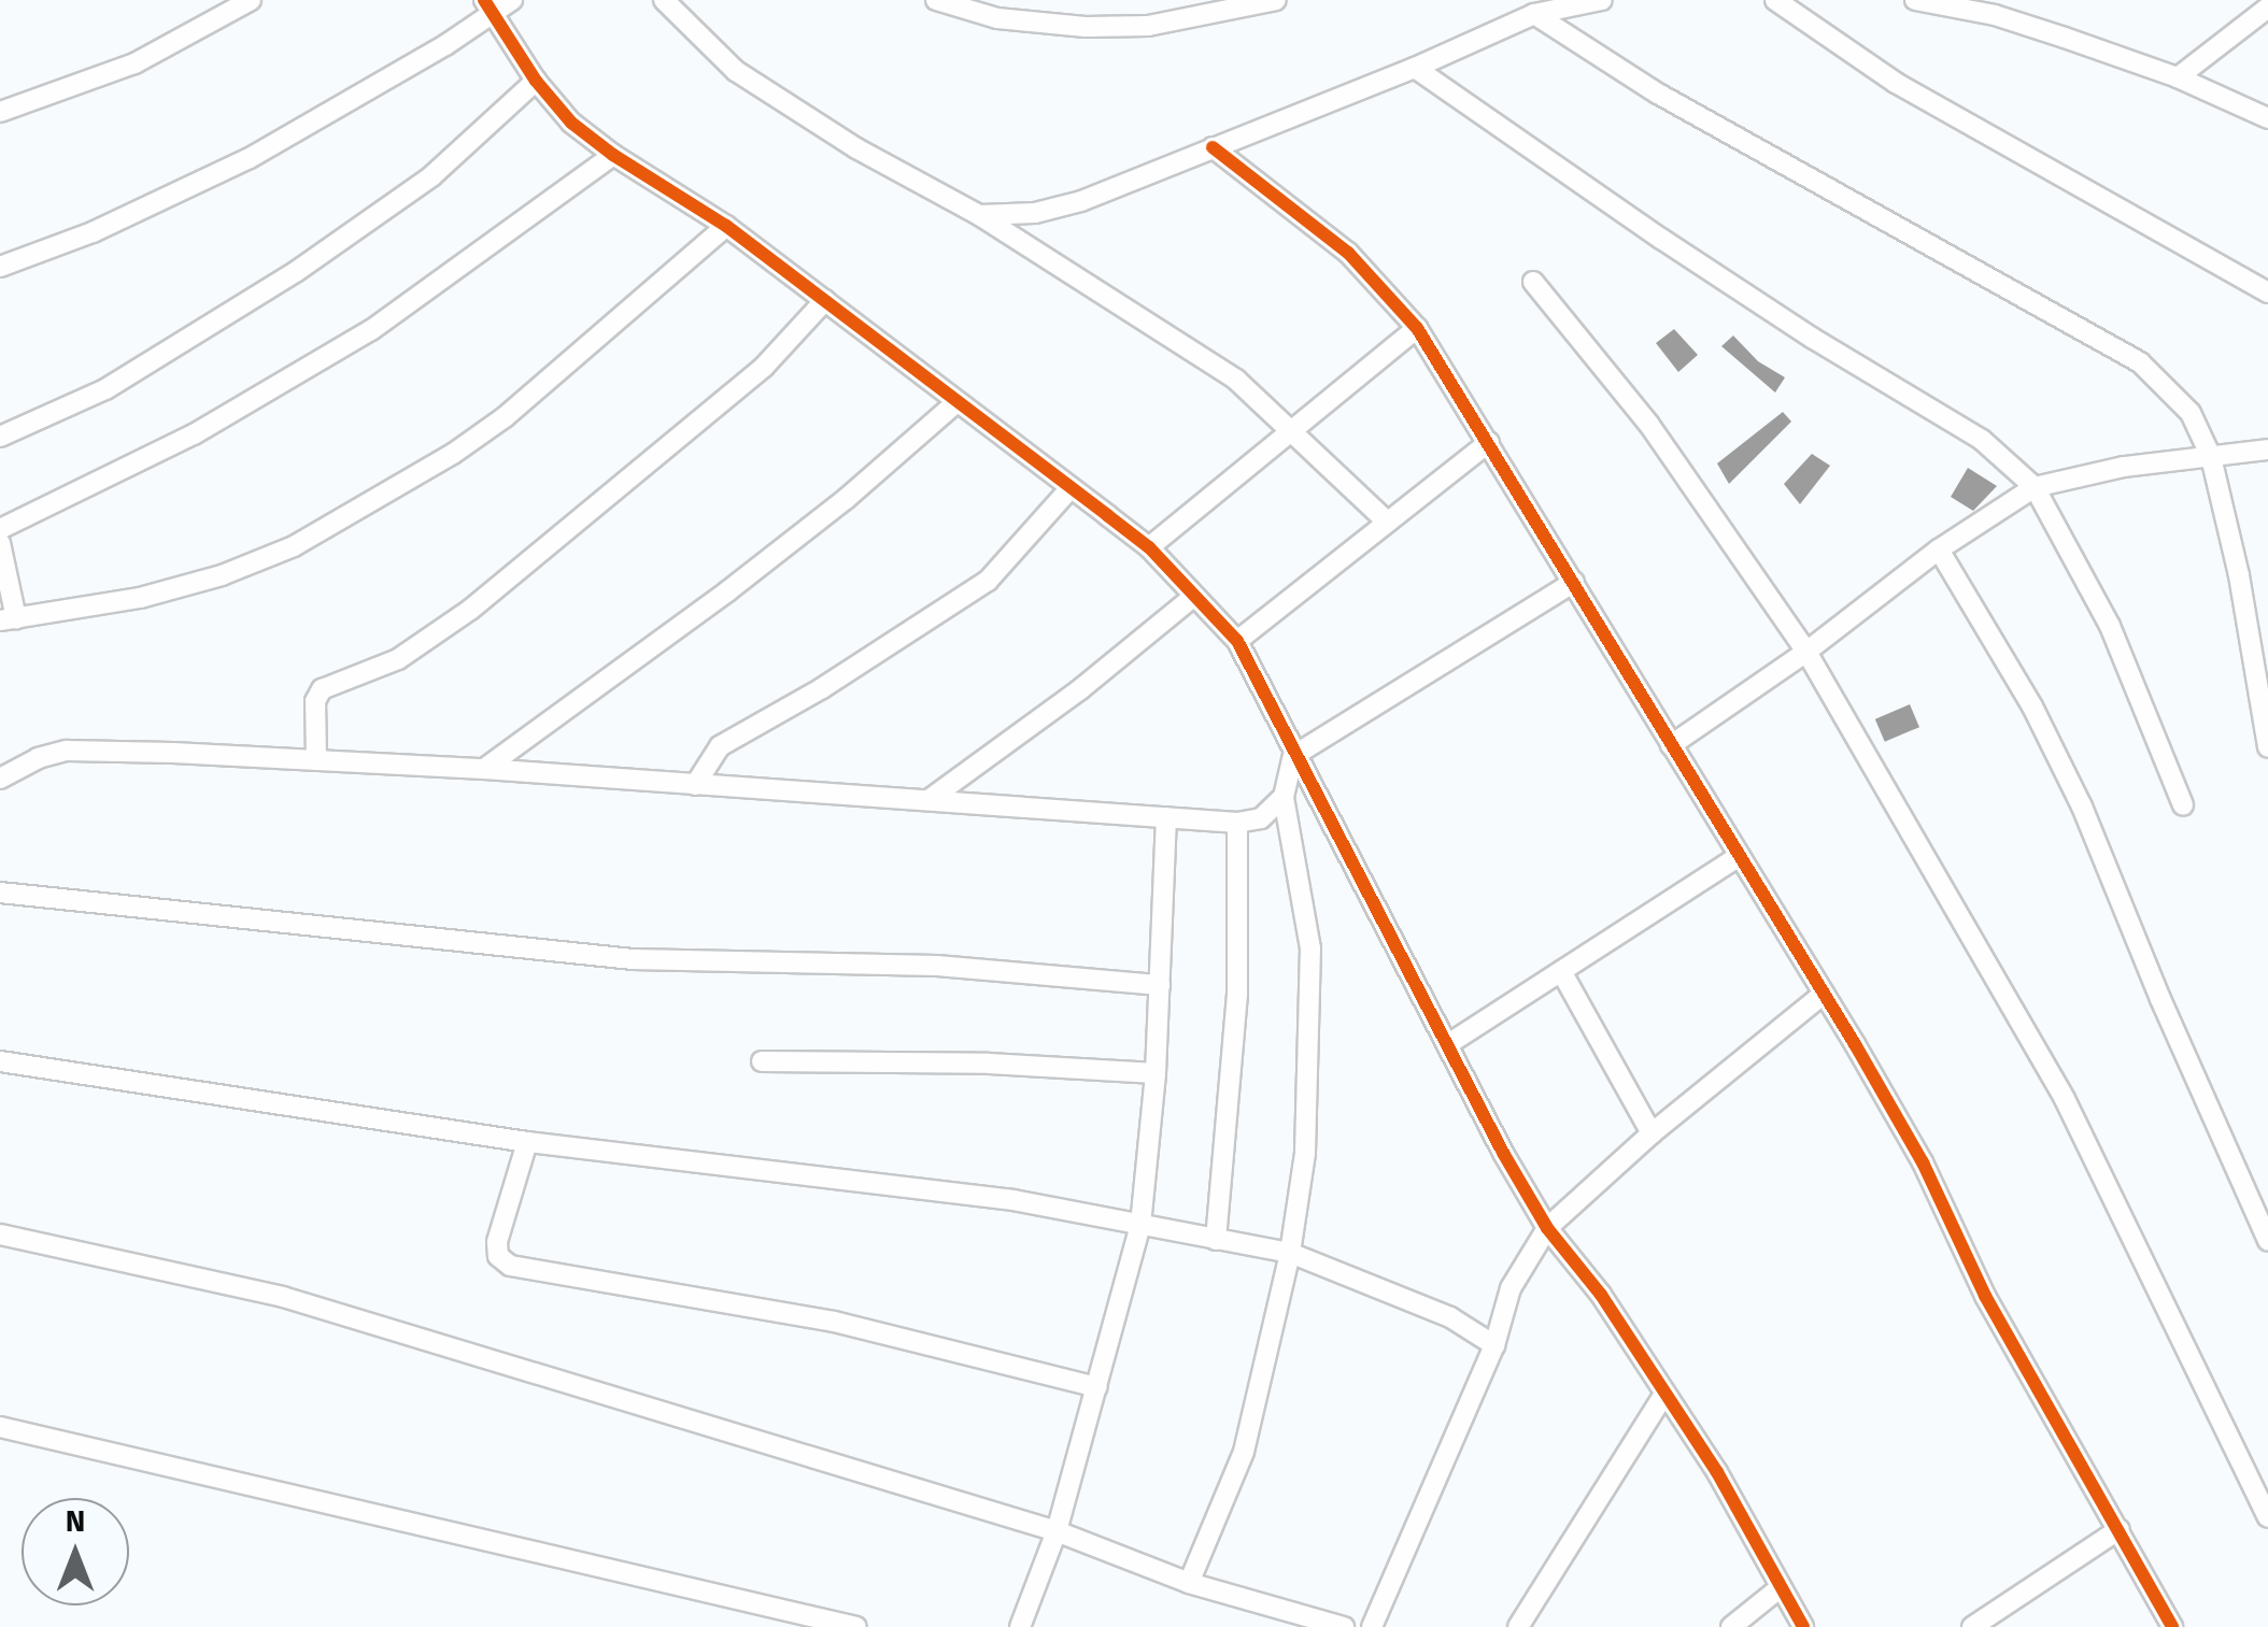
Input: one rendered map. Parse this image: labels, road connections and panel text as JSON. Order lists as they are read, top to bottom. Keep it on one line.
{"north":"top"}
